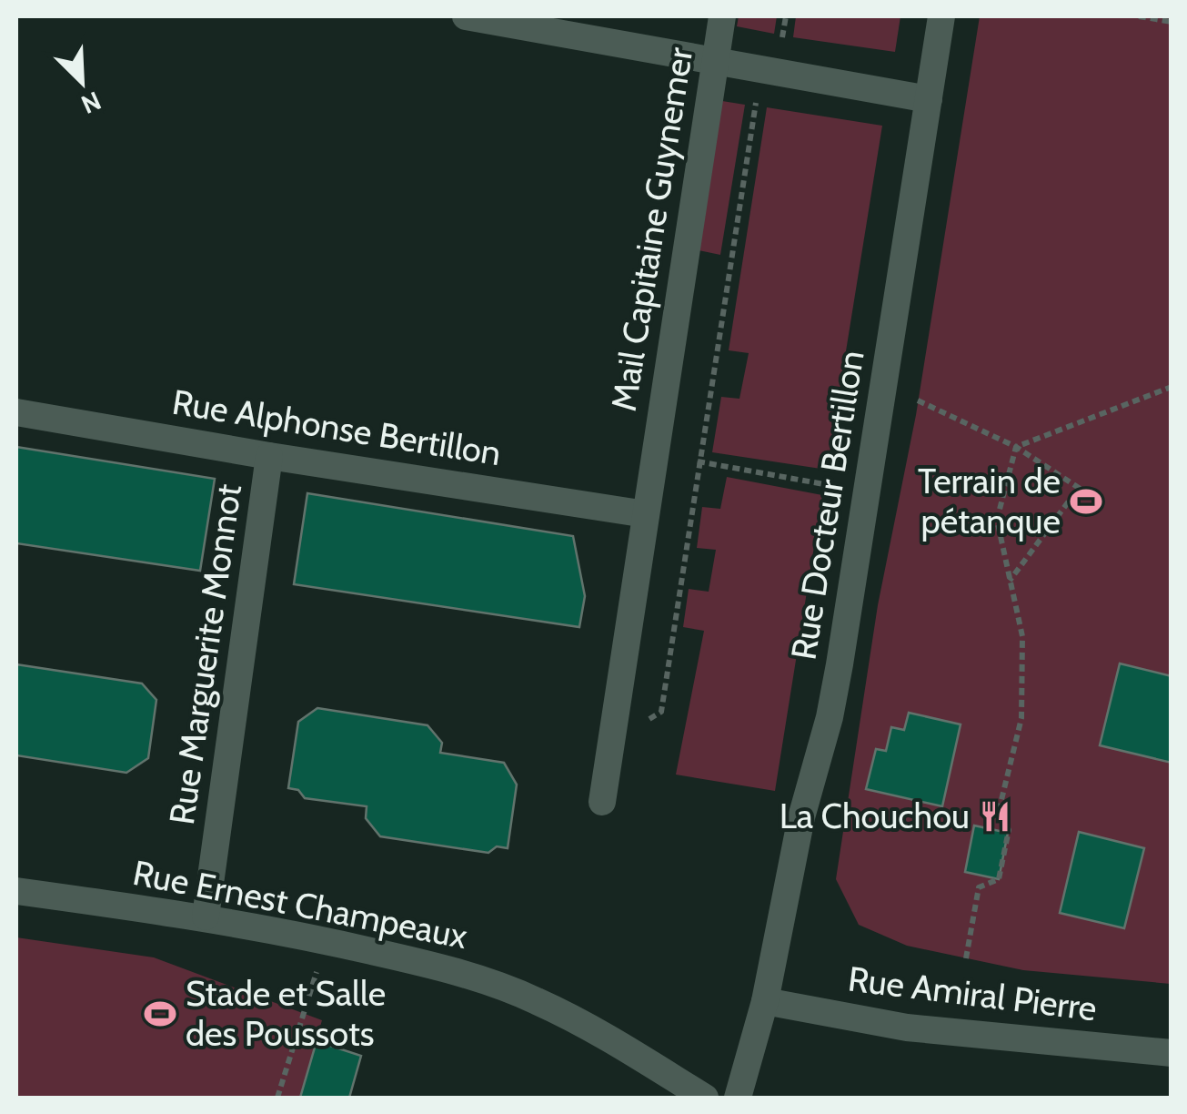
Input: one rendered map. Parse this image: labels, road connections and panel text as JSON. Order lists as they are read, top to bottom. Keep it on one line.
{"streets":{"street":["Mail Capitaine Guynemer","Rue Alphonse Bertillon","Rue Docteur Bertillon","Rue Marguerite Monnot","Rue Ernest Champeaux","Rue Amiral Pierre"]},"crossings":[["Mail Capitaine Guynemer","Rue Alphonse Bertillon"],["Mail Capitaine Guynemer","Rue Docteur Bertillon"],["Rue Alphonse Bertillon","Rue Marguerite Monnot"],["Rue Docteur Bertillon","Rue Amiral Pierre"],["Rue Marguerite Monnot","Rue Ernest Champeaux"]],"places":{"sports":["Terrain de pétanque","Stade et Salle des Poussots"],"restaurant":["La Chouchou"]},"north":"bottom right"}
